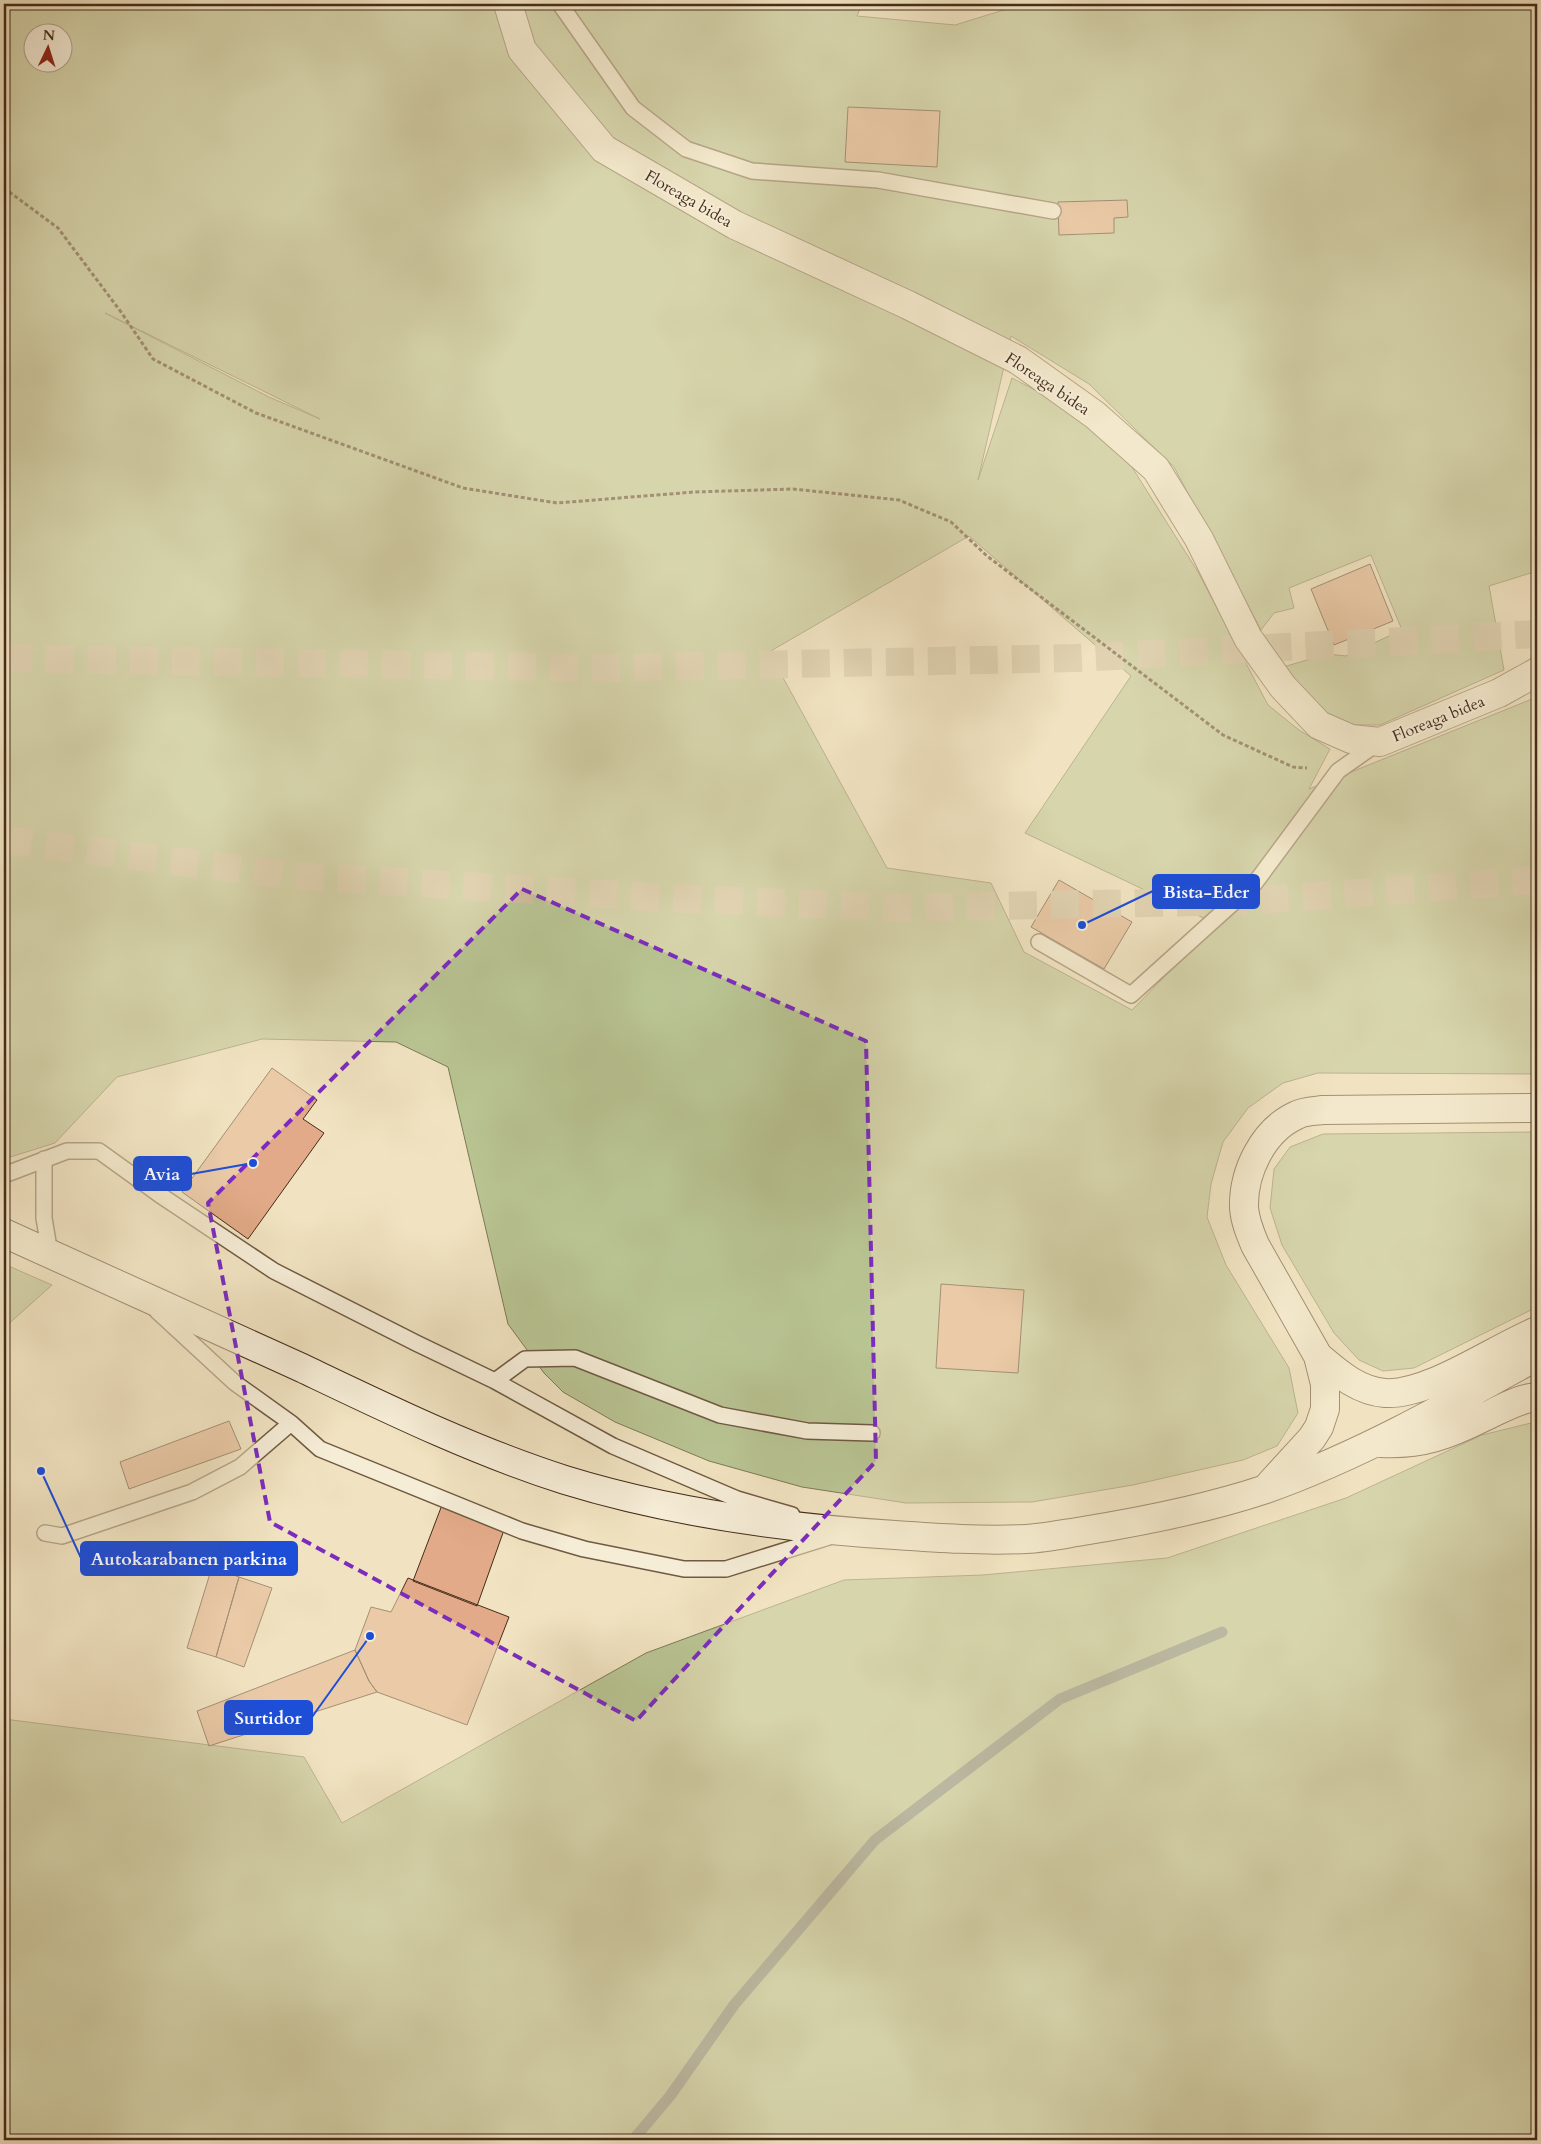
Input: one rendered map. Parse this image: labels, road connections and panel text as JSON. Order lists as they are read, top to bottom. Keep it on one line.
{"streets":{"main road":["Floreaga bidea"]},"places":["Bista-Eder","Avia","Autokarabanen parkina","Surtidor"],"north":"top"}
